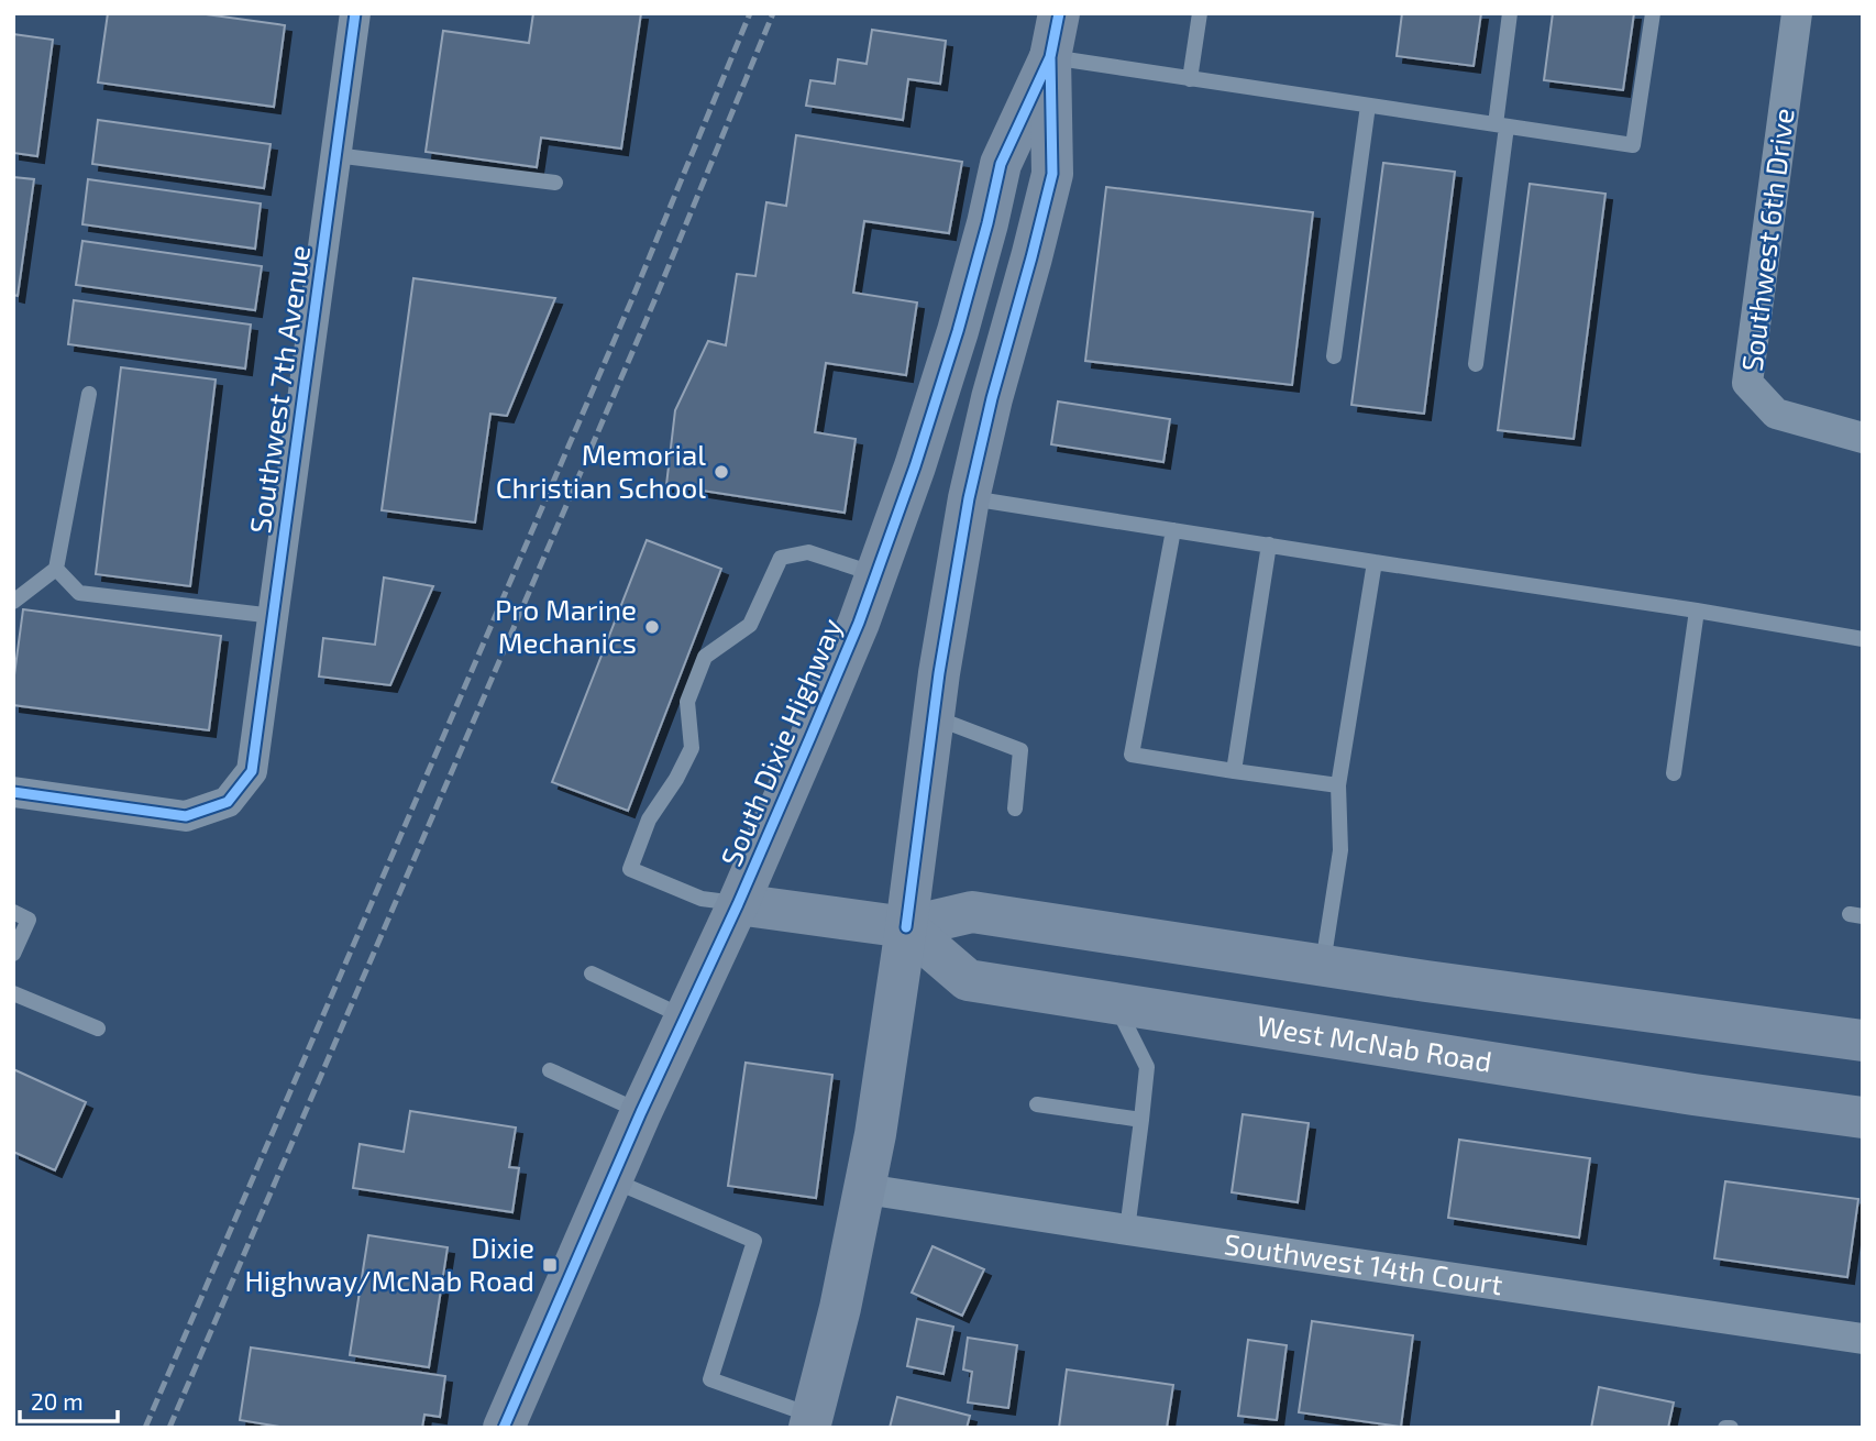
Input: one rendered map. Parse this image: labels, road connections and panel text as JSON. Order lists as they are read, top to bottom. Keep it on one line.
{"streets":{"main road":["South Dixie Highway","West McNab Road"],"street":["Southwest 6th Drive","Southwest 7th Avenue","Southwest 14th Court"]},"crossings":[["South Dixie Highway","West McNab Road"],["South Dixie Highway","Southwest 14th Court"]],"places":{"other":["Memorial Christian School","Pro Marine Mechanics"],"transit":["Dixie Highway/McNab Road"]},"scale_bar":"20 m"}
